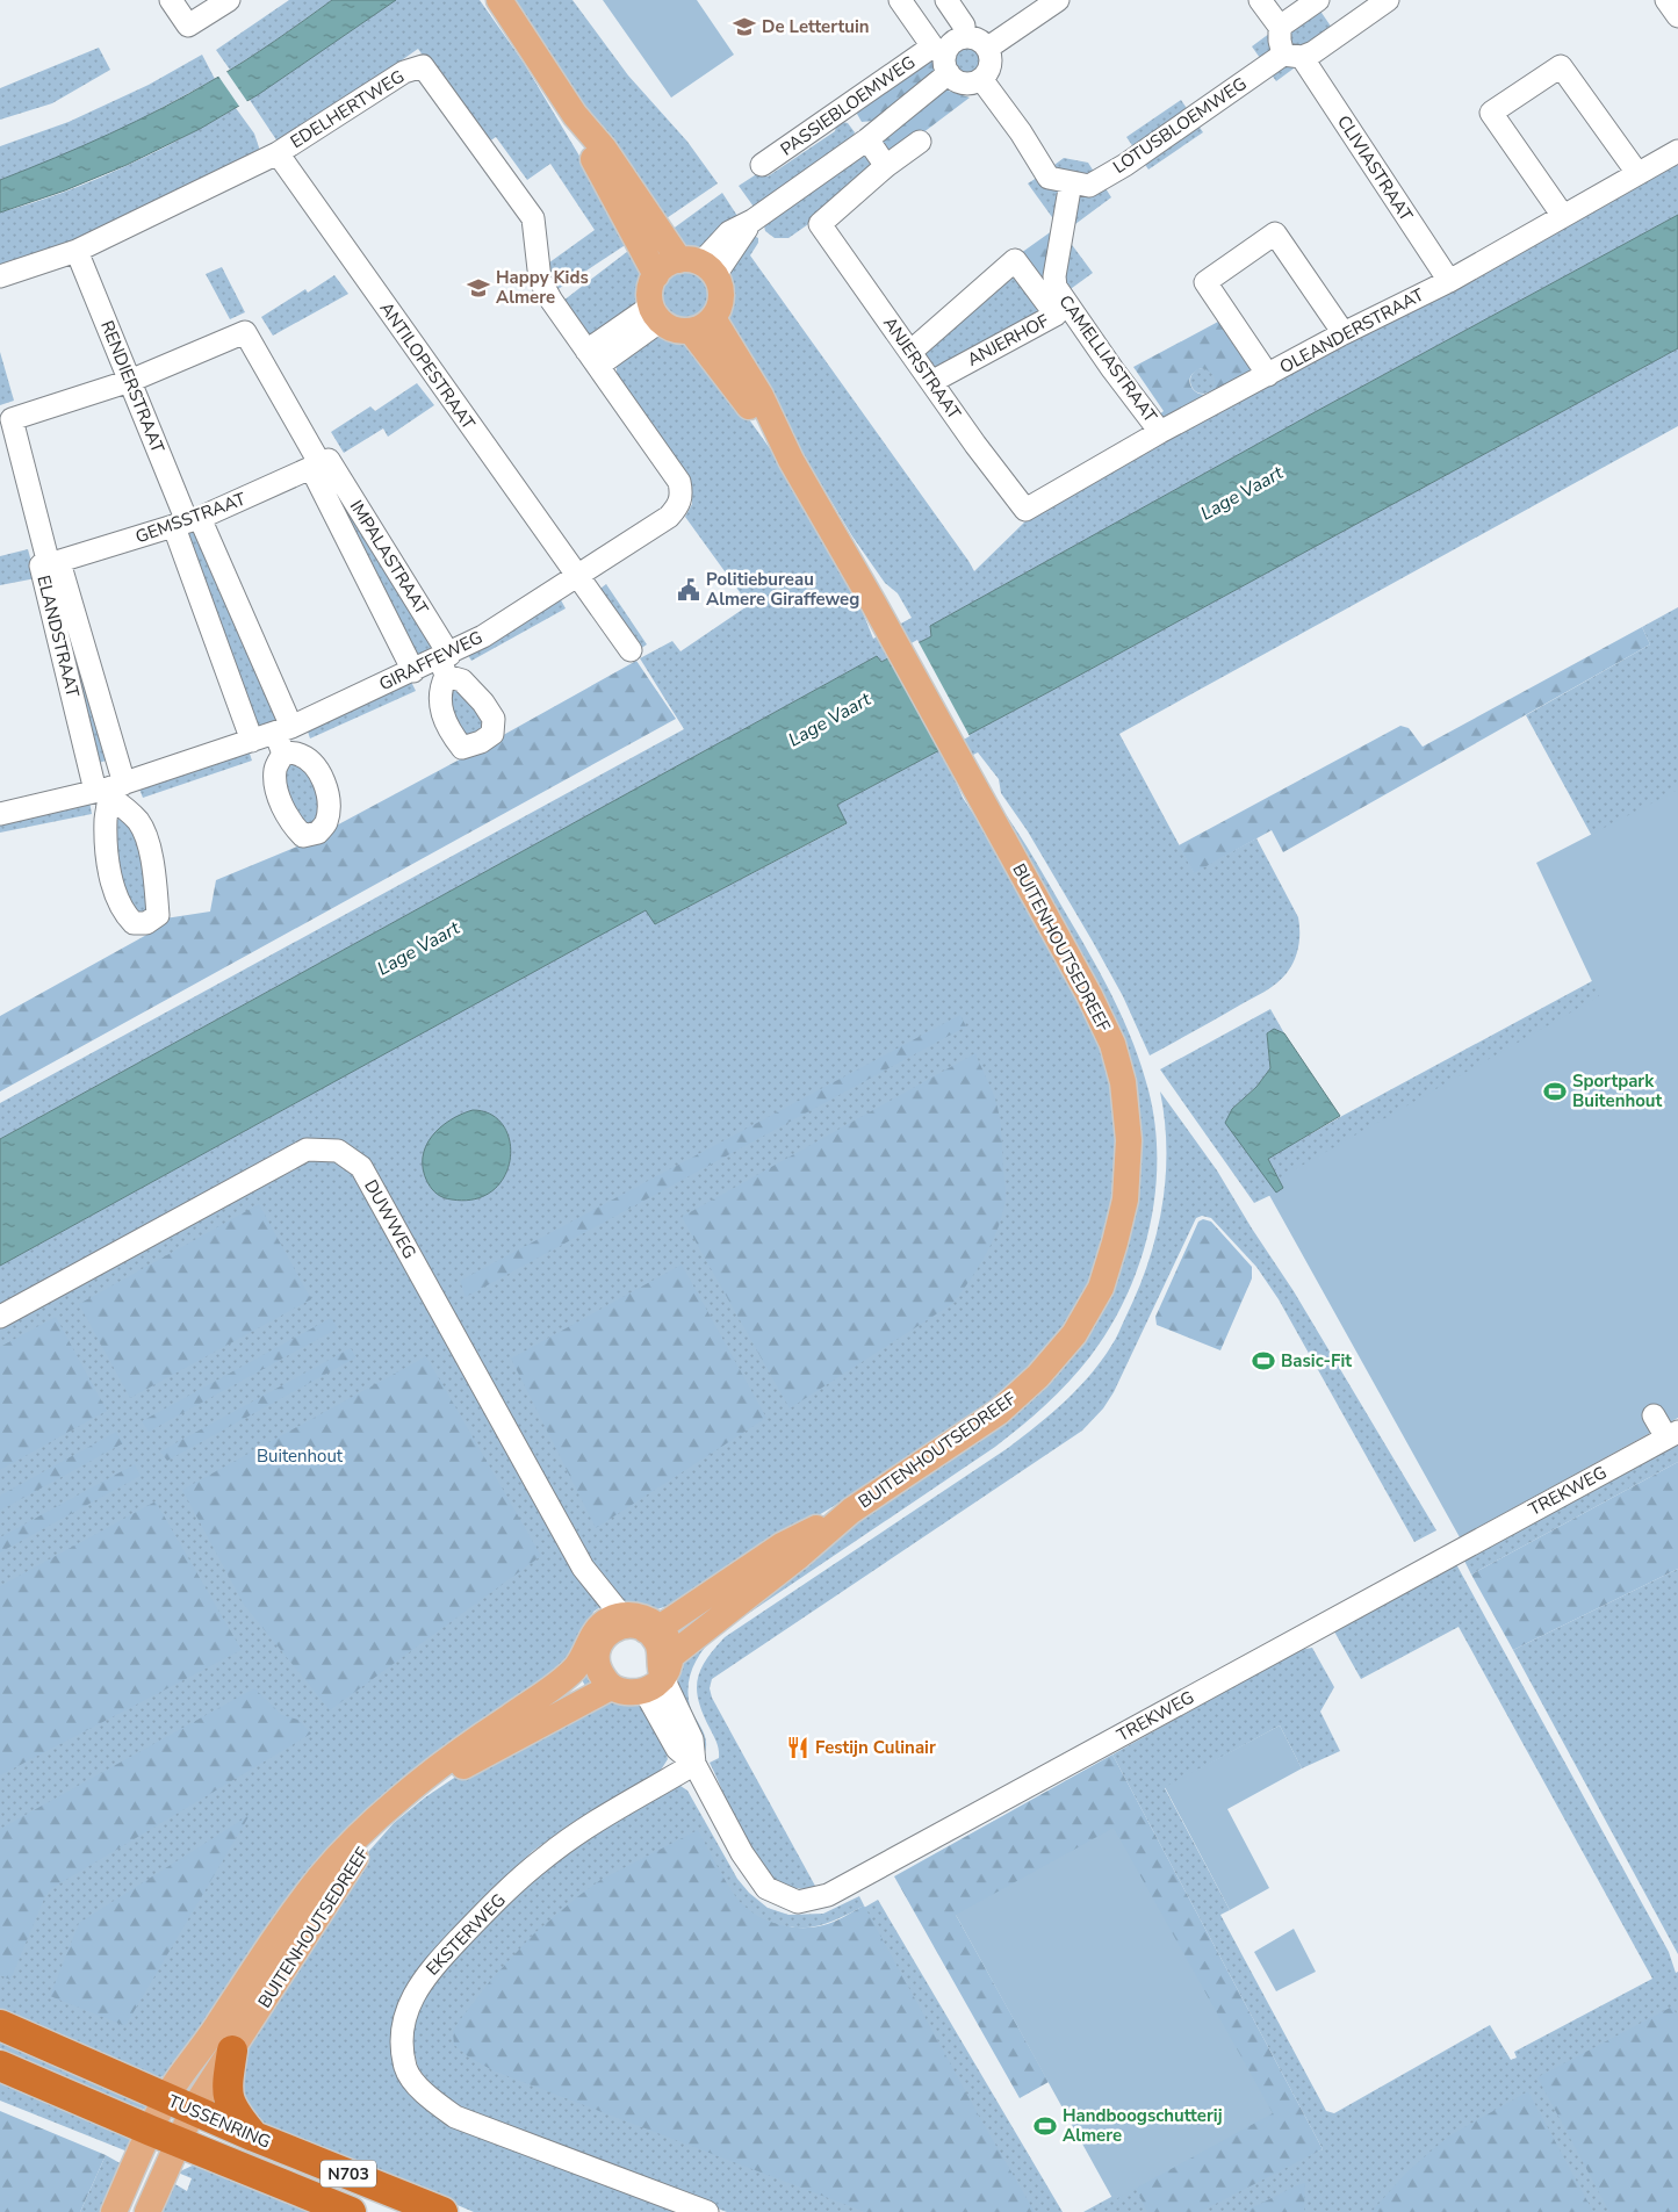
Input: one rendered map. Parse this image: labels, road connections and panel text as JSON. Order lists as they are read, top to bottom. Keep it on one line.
{"streets":{"highway":["TUSSENRING","N703"],"main road":["BUITENHOUTSEDREEF"],"street":["PASSIEBLOEMWEG","EDELHERTWEG","LOTUSBLOEMWEG","CLIVIASTRAAT","OLEANDERSTRAAT","ANJERHOF","CAMELLIASTRAAT","ANTILOPESTRAAT","ANJERSTRAAT","RENDIERSTRAAT","GEMSSTRAAT","IMPALASTRAAT","ELANDSTRAAT","GIRAFFEWEG","DUWWEG","TREKWEG","EKSTERWEG"]},"crossings":[["PASSIEBLOEMWEG","BUITENHOUTSEDREEF"],["EDELHERTWEG","ANTILOPESTRAAT"],["EDELHERTWEG","RENDIERSTRAAT"],["EDELHERTWEG","GIRAFFEWEG"],["LOTUSBLOEMWEG","CLIVIASTRAAT"],["LOTUSBLOEMWEG","CAMELLIASTRAAT"],["CLIVIASTRAAT","OLEANDERSTRAAT"],["OLEANDERSTRAAT","CAMELLIASTRAAT"],["OLEANDERSTRAAT","ANJERSTRAAT"],["ANJERHOF","ANJERSTRAAT"],["ANTILOPESTRAAT","GIRAFFEWEG"],["RENDIERSTRAAT","GEMSSTRAAT"],["RENDIERSTRAAT","IMPALASTRAAT"],["RENDIERSTRAAT","ELANDSTRAAT"],["RENDIERSTRAAT","GIRAFFEWEG"],["GEMSSTRAAT","IMPALASTRAAT"],["GEMSSTRAAT","ELANDSTRAAT"],["IMPALASTRAAT","ELANDSTRAAT"],["IMPALASTRAAT","GIRAFFEWEG"],["ELANDSTRAAT","GIRAFFEWEG"],["BUITENHOUTSEDREEF","DUWWEG"],["BUITENHOUTSEDREEF","TREKWEG"],["BUITENHOUTSEDREEF","TUSSENRING"],["TREKWEG","EKSTERWEG"]],"water":["Lage Vaart"],"parks":["Buitenhout"],"places":{"school or university":["De Lettertuin","Happy Kids Almere"],"public building":["Politiebureau Almere Giraffeweg"],"sports":["Sportpark Buitenhout","Basic-Fit","Handboogschutterij Almere"],"restaurant":["Festijn Culinair"]}}
